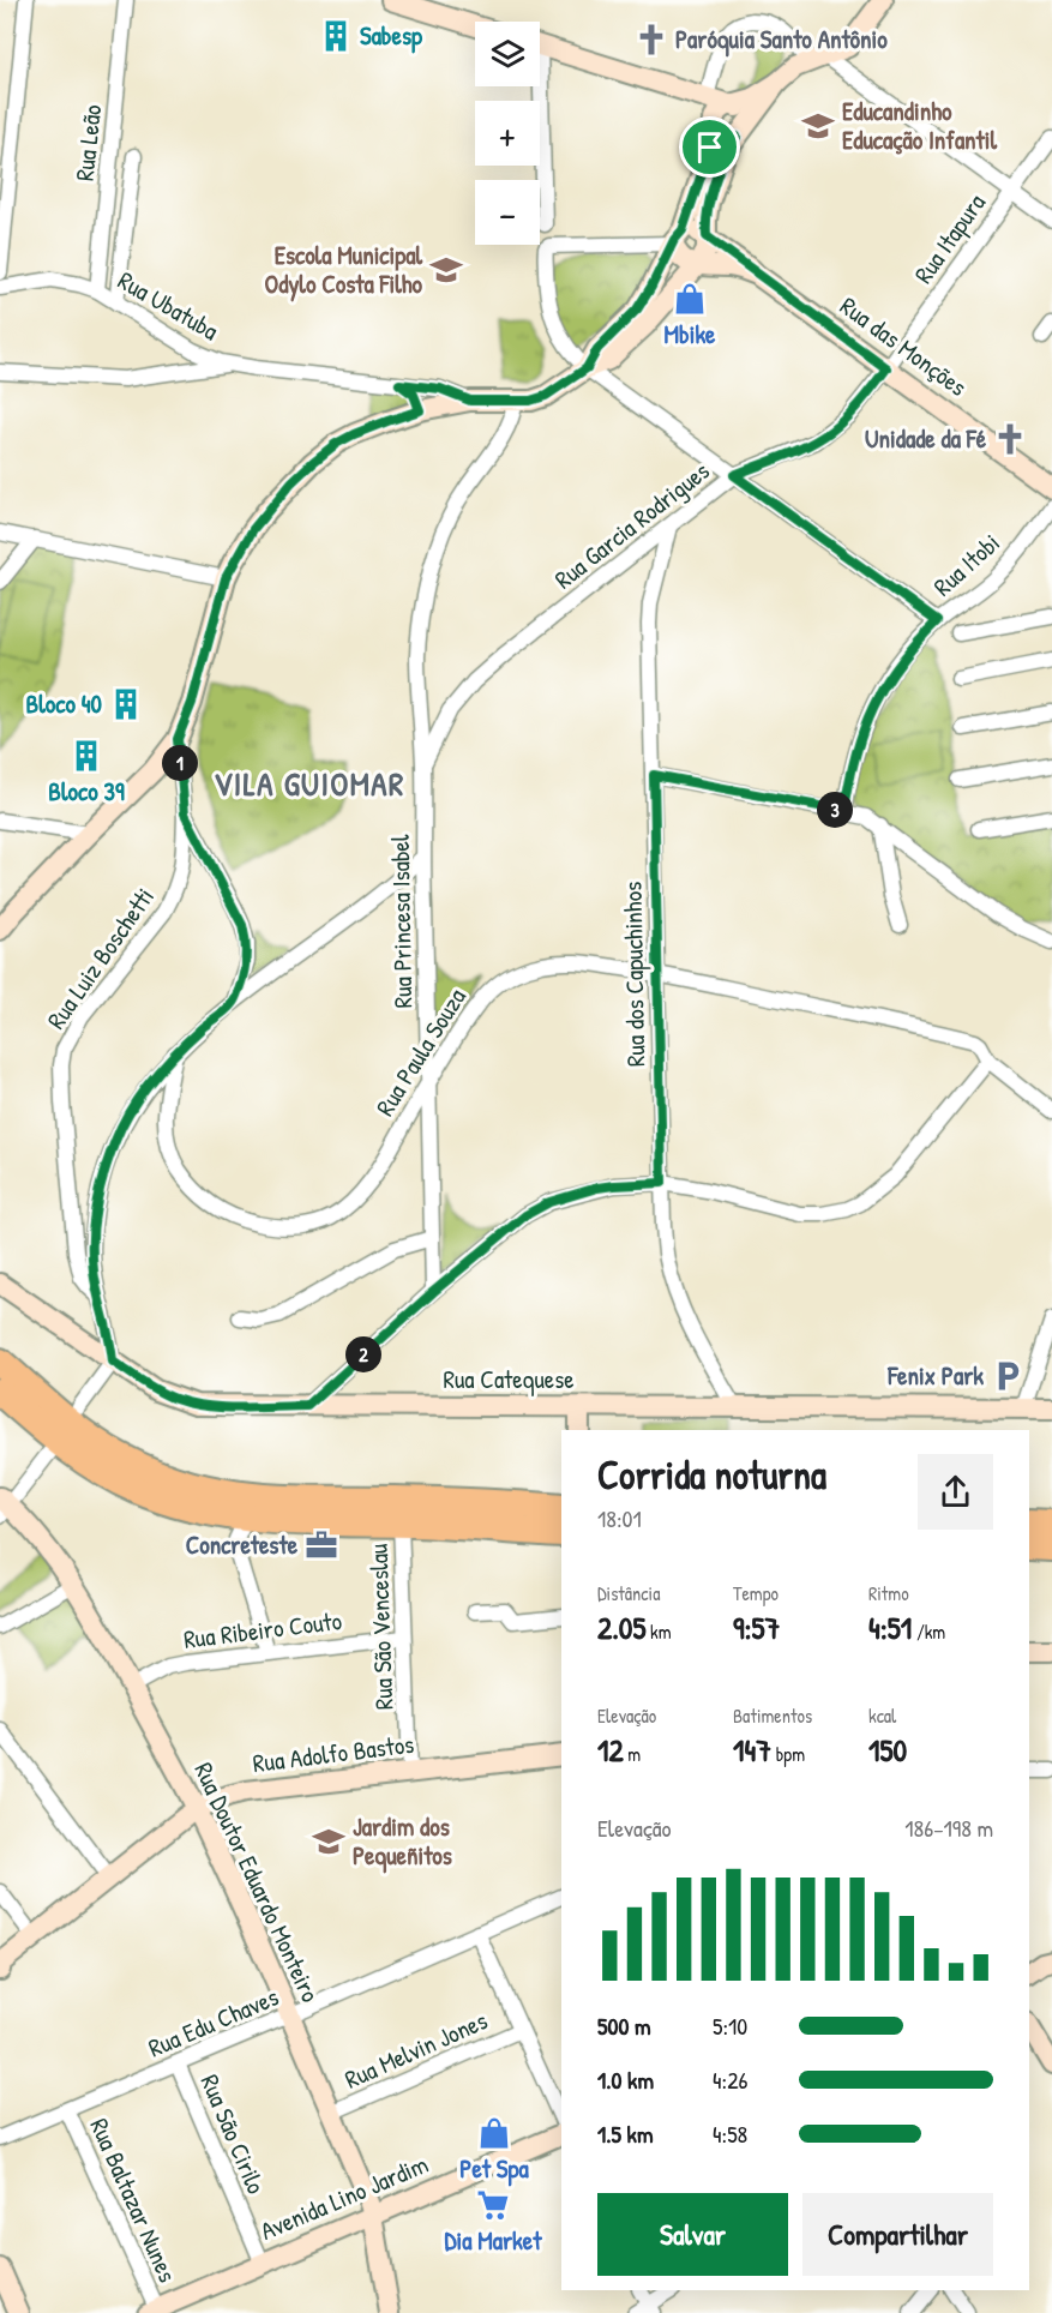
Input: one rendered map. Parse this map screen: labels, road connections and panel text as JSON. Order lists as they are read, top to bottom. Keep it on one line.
{"streets":{"street":["Rua Leão","Rua Itapura","Rua Ubatuba","Rua das Monções","Rua Garcia Rodrigues","Rua Itobi","Rua Princesa Isabel","Rua Luiz Boschetti","Rua dos Capuchinhos","Rua Paula Souza","Rua Catequese","Rua São Venceslau","Rua Ribeiro Couto","Rua Adolfo Bastos","Rua Doutor Eduardo Monteiro","Rua Edu Chaves","Rua Melvin Jones","Rua São Cirilo","Avenida Lino Jardim","Rua Baltazar Nunes"]},"crossings":[["Rua Leão","Rua Ubatuba"],["Rua Itapura","Rua das Monções"],["Rua Itapura","Rua Garcia Rodrigues"],["Rua das Monções","Rua Garcia Rodrigues"],["Rua Garcia Rodrigues","Rua Princesa Isabel"],["Rua Garcia Rodrigues","Rua dos Capuchinhos"],["Rua Princesa Isabel","Rua Paula Souza"],["Rua dos Capuchinhos","Rua Paula Souza"],["Rua dos Capuchinhos","Rua Catequese"],["Rua São Venceslau","Rua Ribeiro Couto"],["Rua São Venceslau","Rua Adolfo Bastos"],["Rua Ribeiro Couto","Rua Doutor Eduardo Monteiro"],["Rua Adolfo Bastos","Rua Doutor Eduardo Monteiro"],["Rua Doutor Eduardo Monteiro","Rua Edu Chaves"],["Rua Doutor Eduardo Monteiro","Rua Melvin Jones"],["Rua Doutor Eduardo Monteiro","Avenida Lino Jardim"],["Rua Edu Chaves","Rua São Cirilo"],["Rua Edu Chaves","Rua Baltazar Nunes"],["Rua São Cirilo","Avenida Lino Jardim"],["Avenida Lino Jardim","Rua Baltazar Nunes"]],"districts":["VILA GUIOMAR"],"places":{"building":["Sabesp","Bloco 40","Bloco 39"],"church":["Paróquia Santo Antônio","Unidade da Fé"],"school or university":["Educandinho Educação Infantil","Escola Municipal Odylo Costa Filho","Jardim dos Pequeñitos"],"shop":["Mbike","Pet Spa"],"parking":["Fenix Park"],"office":["Concreteste"],"supermarket":["Dia Market"]},"page":{"map_buttons":["+","−"],"pins":["1","3","2"],"heading":["Corrida noturna","18:01"],"stats":[["Distância","2.05 km"],["Tempo","9:57"],["Ritmo","4:51 /km"],["Elevação","12 m"],["Batimentos","147 bpm"],["kcal","150"]],"chart":["Elevação","186–198 m"],"list":[{"name":"500 m","note":"5:10"},{"name":"1.0 km","note":"4:26"},{"name":"1.5 km","note":"4:58"}],"buttons":["Salvar","Compartilhar"]}}
